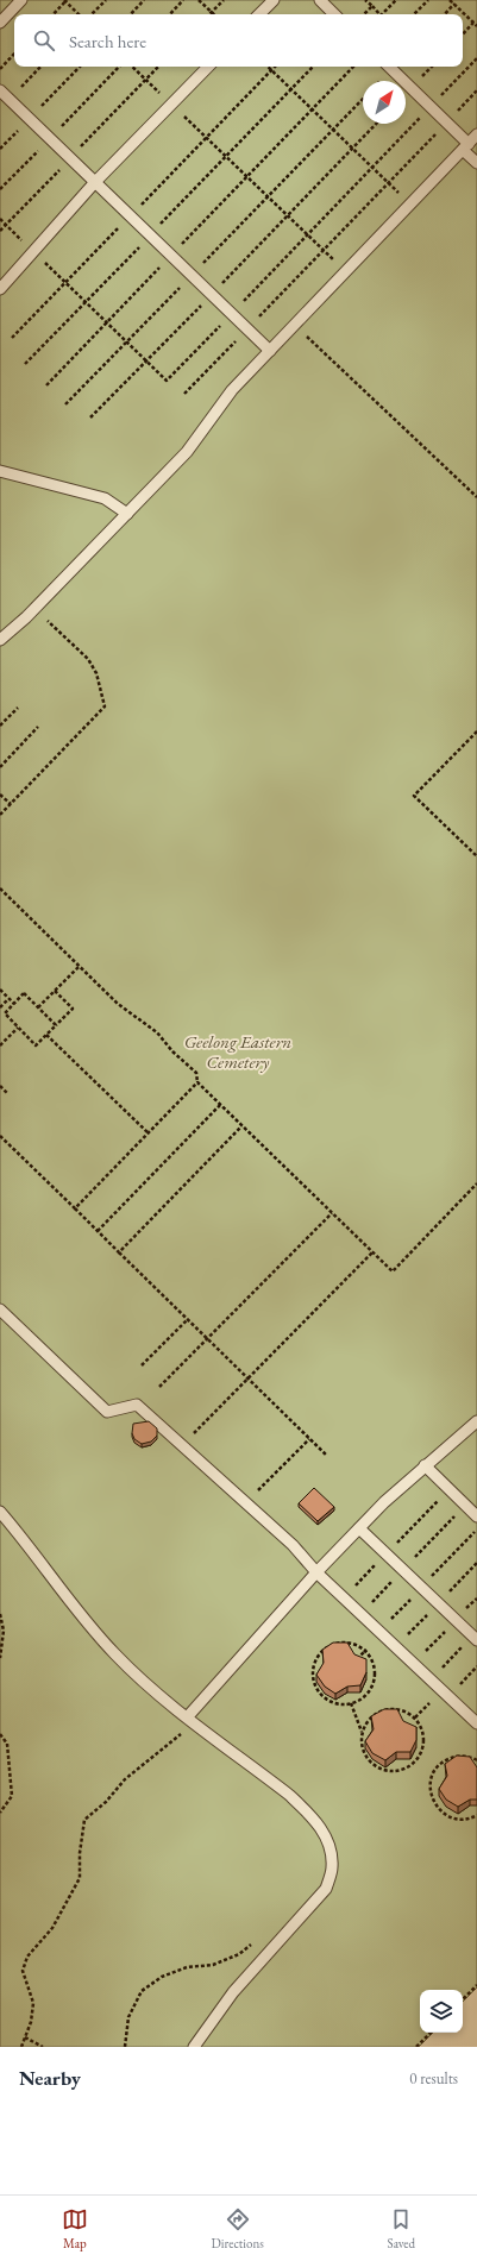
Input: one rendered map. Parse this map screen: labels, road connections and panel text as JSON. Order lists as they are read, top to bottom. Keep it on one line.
{"parks":["Geelong Eastern Cemetery"],"north":"top right","page":{"search":"Search here","heading":["Nearby","0 results"],"nav":["Map","Directions","Saved"]}}
